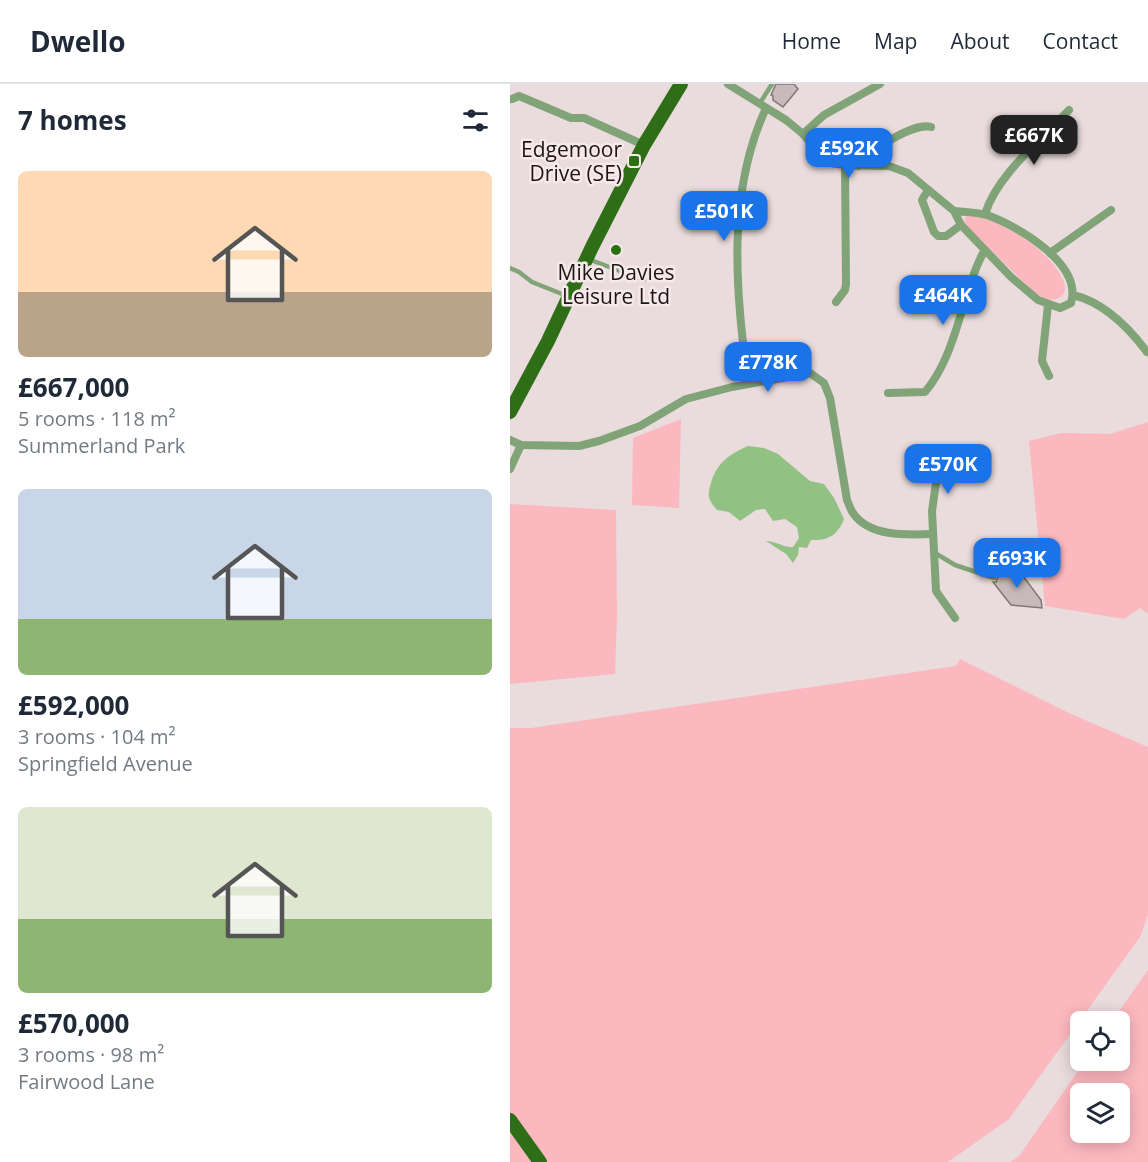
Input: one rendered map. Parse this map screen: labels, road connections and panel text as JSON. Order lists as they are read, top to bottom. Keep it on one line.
{"places":{"transit":["Edgemoor Drive (SE)"],"other":["Mike Davies Leisure Ltd"]},"page":{"header":"Dwello","nav":["Home","Map","About","Contact"],"heading":"7 homes","price":["£667K","£592K","£501K","£464K","£778K","£570K","£693K"],"list":[{"name":"£667,000","note":"5 rooms · 118 m² · Summerland Park"},{"name":"£592,000","note":"3 rooms · 104 m² · Springfield Avenue"},{"name":"£570,000","note":"3 rooms · 98 m² · Fairwood Lane"}]}}
